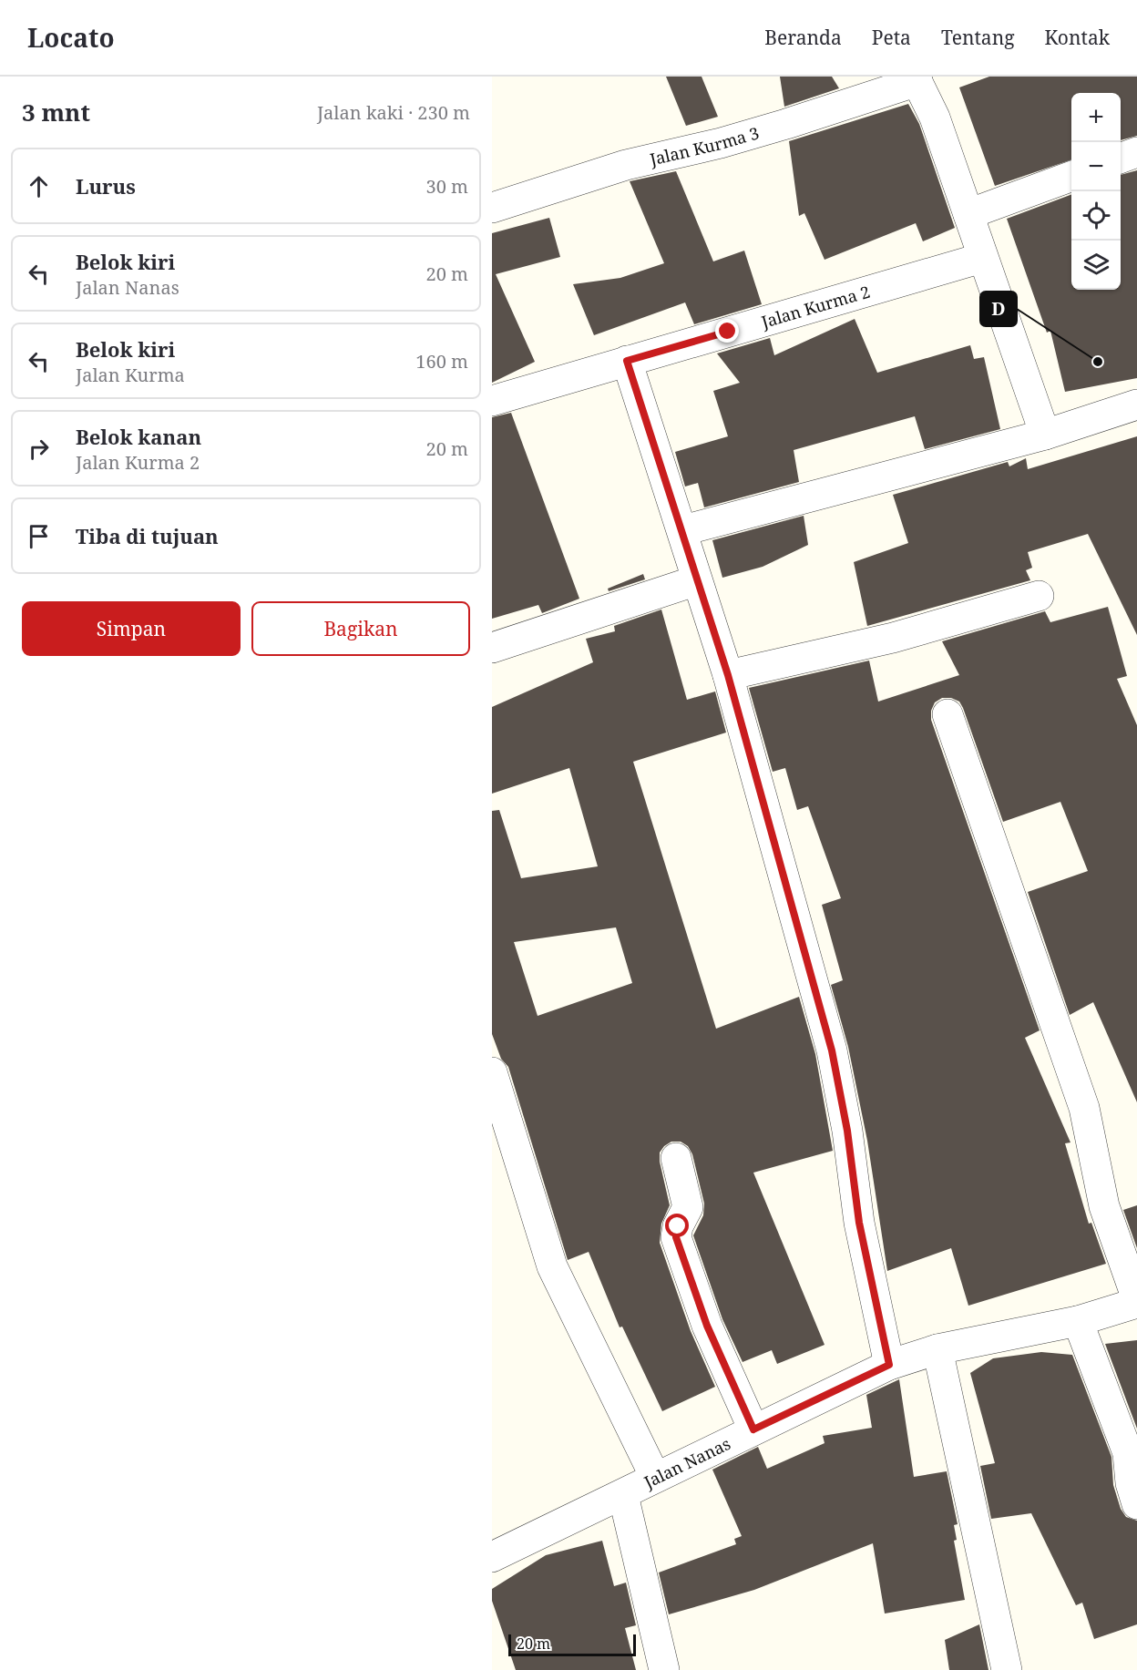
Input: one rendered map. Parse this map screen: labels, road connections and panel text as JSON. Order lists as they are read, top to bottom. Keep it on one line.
{"streets":{"street":["Jalan Kurma 3","Jalan Kurma 2","Jalan Nanas"]},"places":["D"],"scale_bar":"20 m","page":{"header":"Locato","nav":["Beranda","Peta","Tentang","Kontak"],"heading":["3 mnt","Jalan kaki · 230 m"],"map_buttons":["+","−"],"list":[["Lurus","30 m"],["Belok kiri","Jalan Nanas","20 m"],["Belok kiri","Jalan Kurma","160 m"],["Belok kanan","Jalan Kurma 2","20 m"],"Tiba di tujuan"],"buttons":["Simpan","Bagikan"],"scale":"20 m"}}
